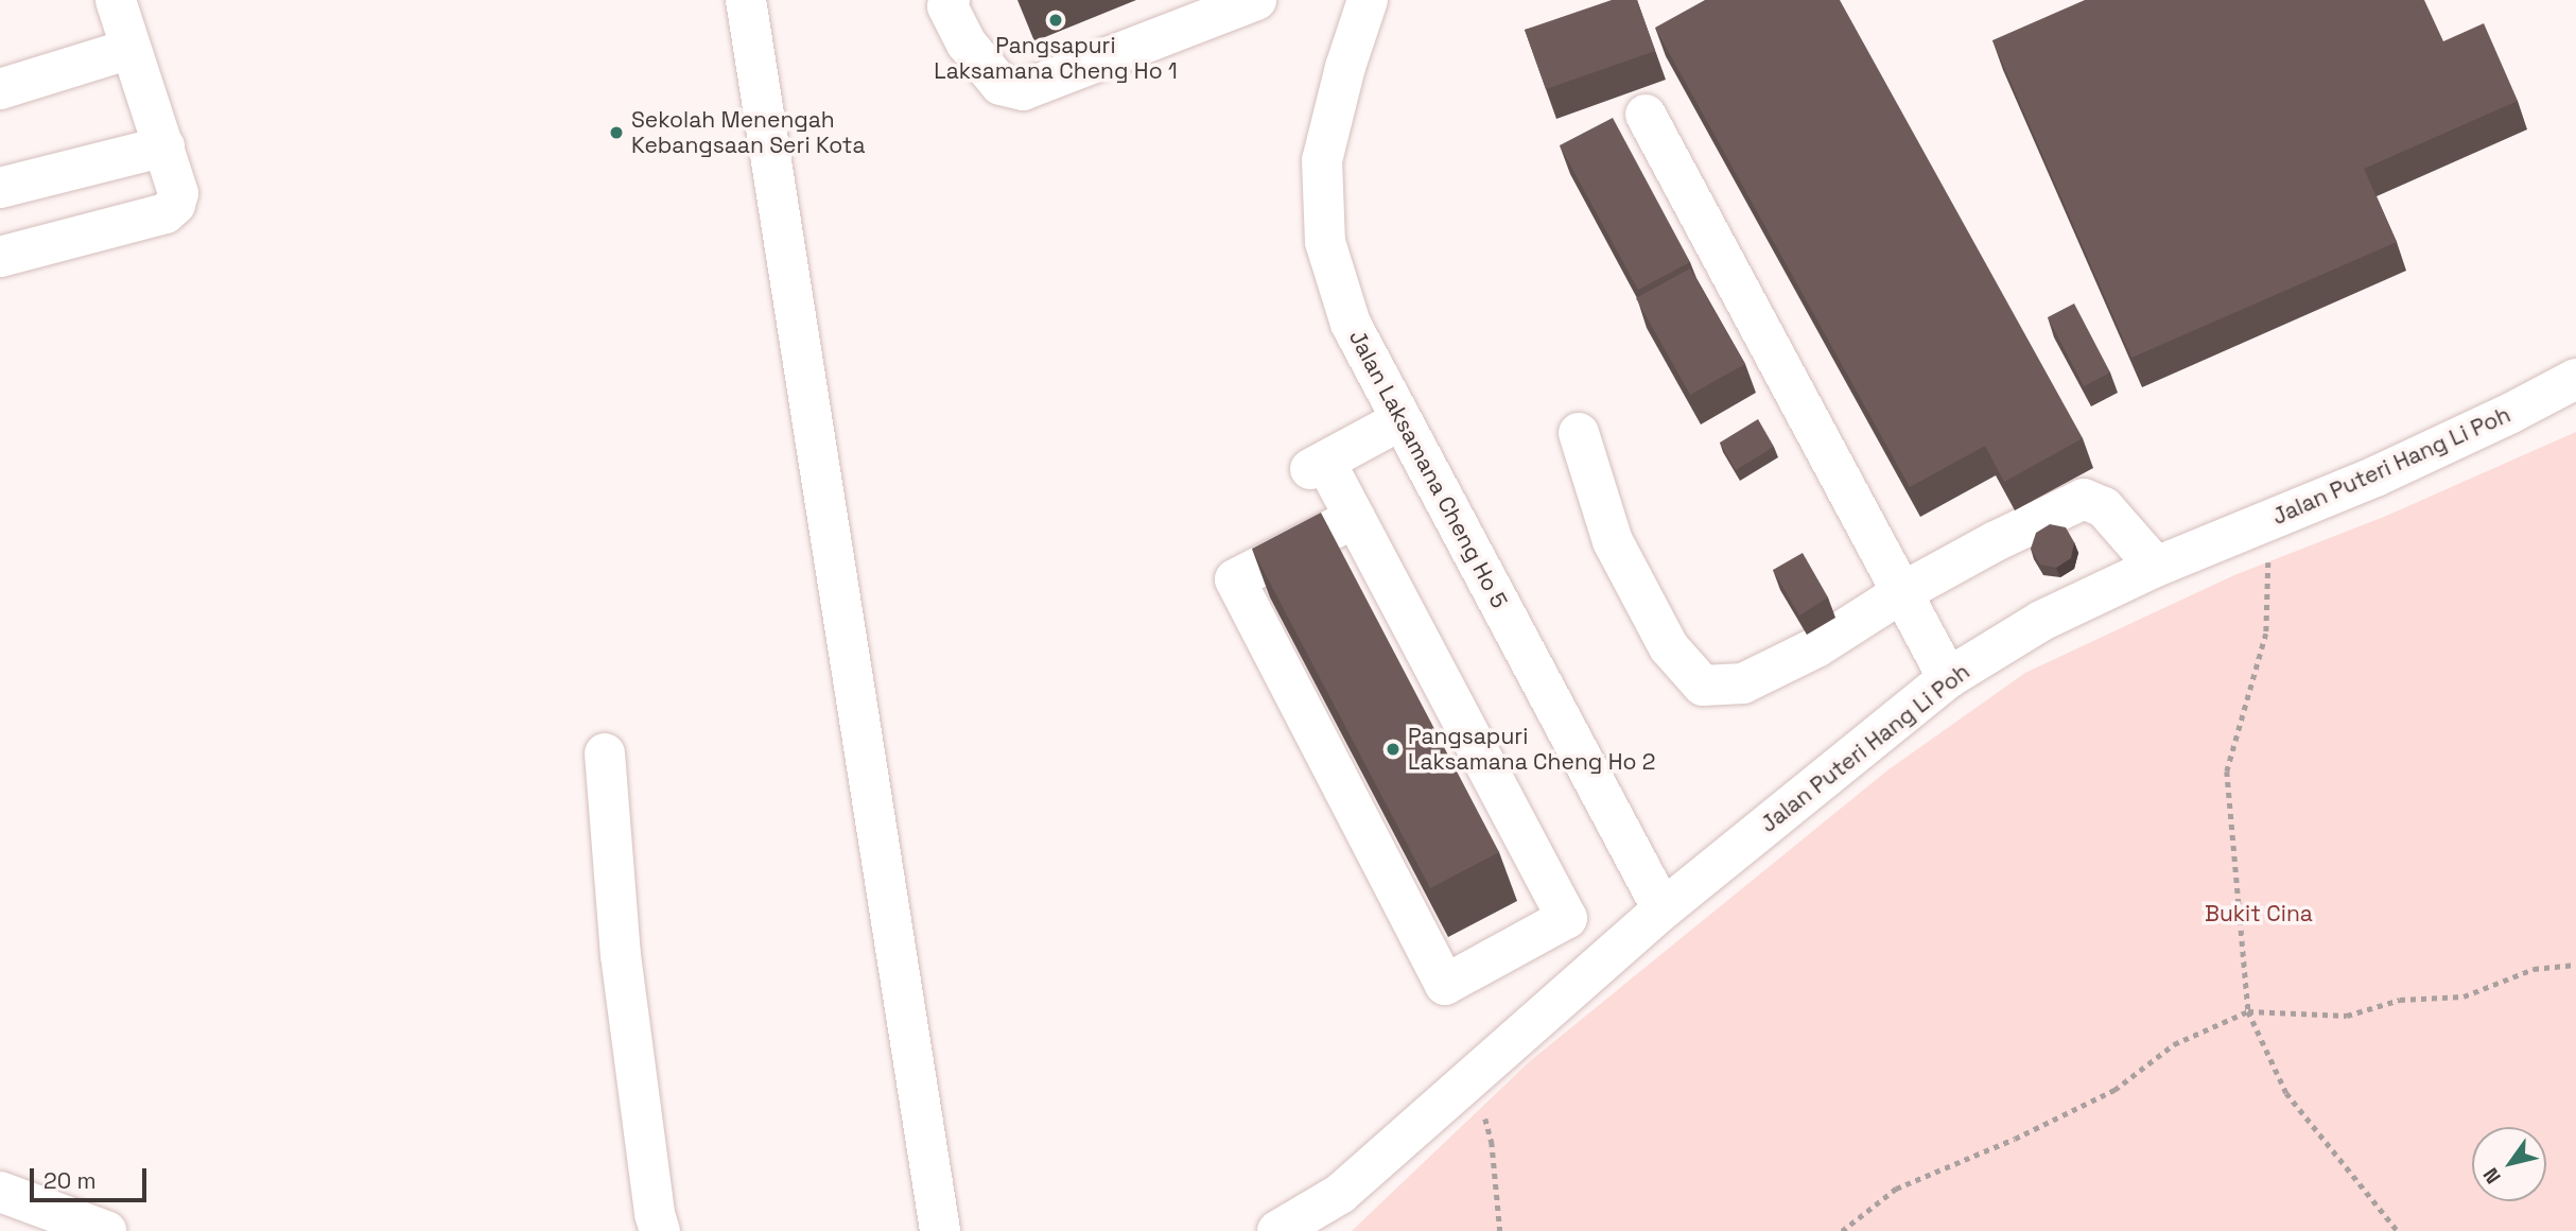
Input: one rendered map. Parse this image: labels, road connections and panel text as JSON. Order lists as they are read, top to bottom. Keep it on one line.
{"streets":{"street":["Jalan Puteri Hang Li Poh","Jalan Laksamana Cheng Ho 5"]},"crossings":[["Jalan Puteri Hang Li Poh","Jalan Laksamana Cheng Ho 5"]],"parks":["Bukit Cina"],"places":["Pangsapuri Laksamana Cheng Ho 1","Sekolah Menengah Kebangsaan Seri Kota","Pangsapuri Laksamana Cheng Ho 2"],"scale_bar":"20 m","north":"bottom left"}
